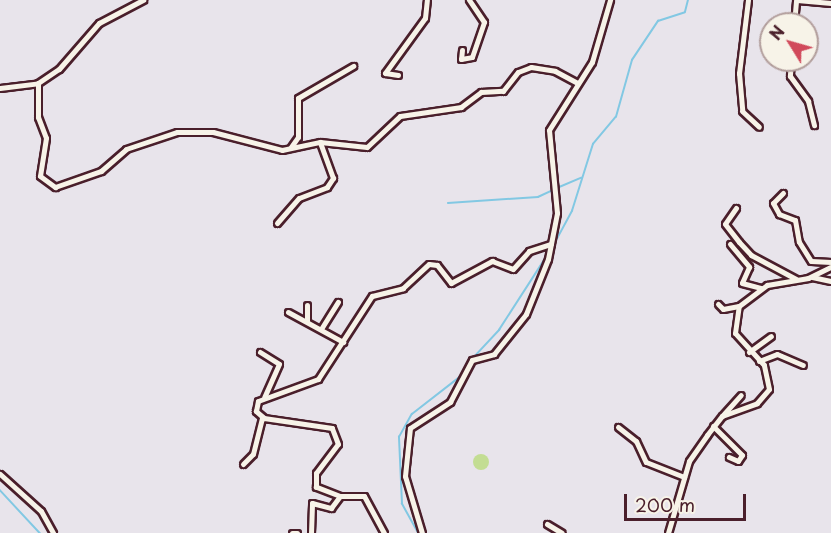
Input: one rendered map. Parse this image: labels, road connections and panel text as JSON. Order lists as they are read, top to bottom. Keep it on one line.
{"scale_bar":"200 m","north":"top left"}
